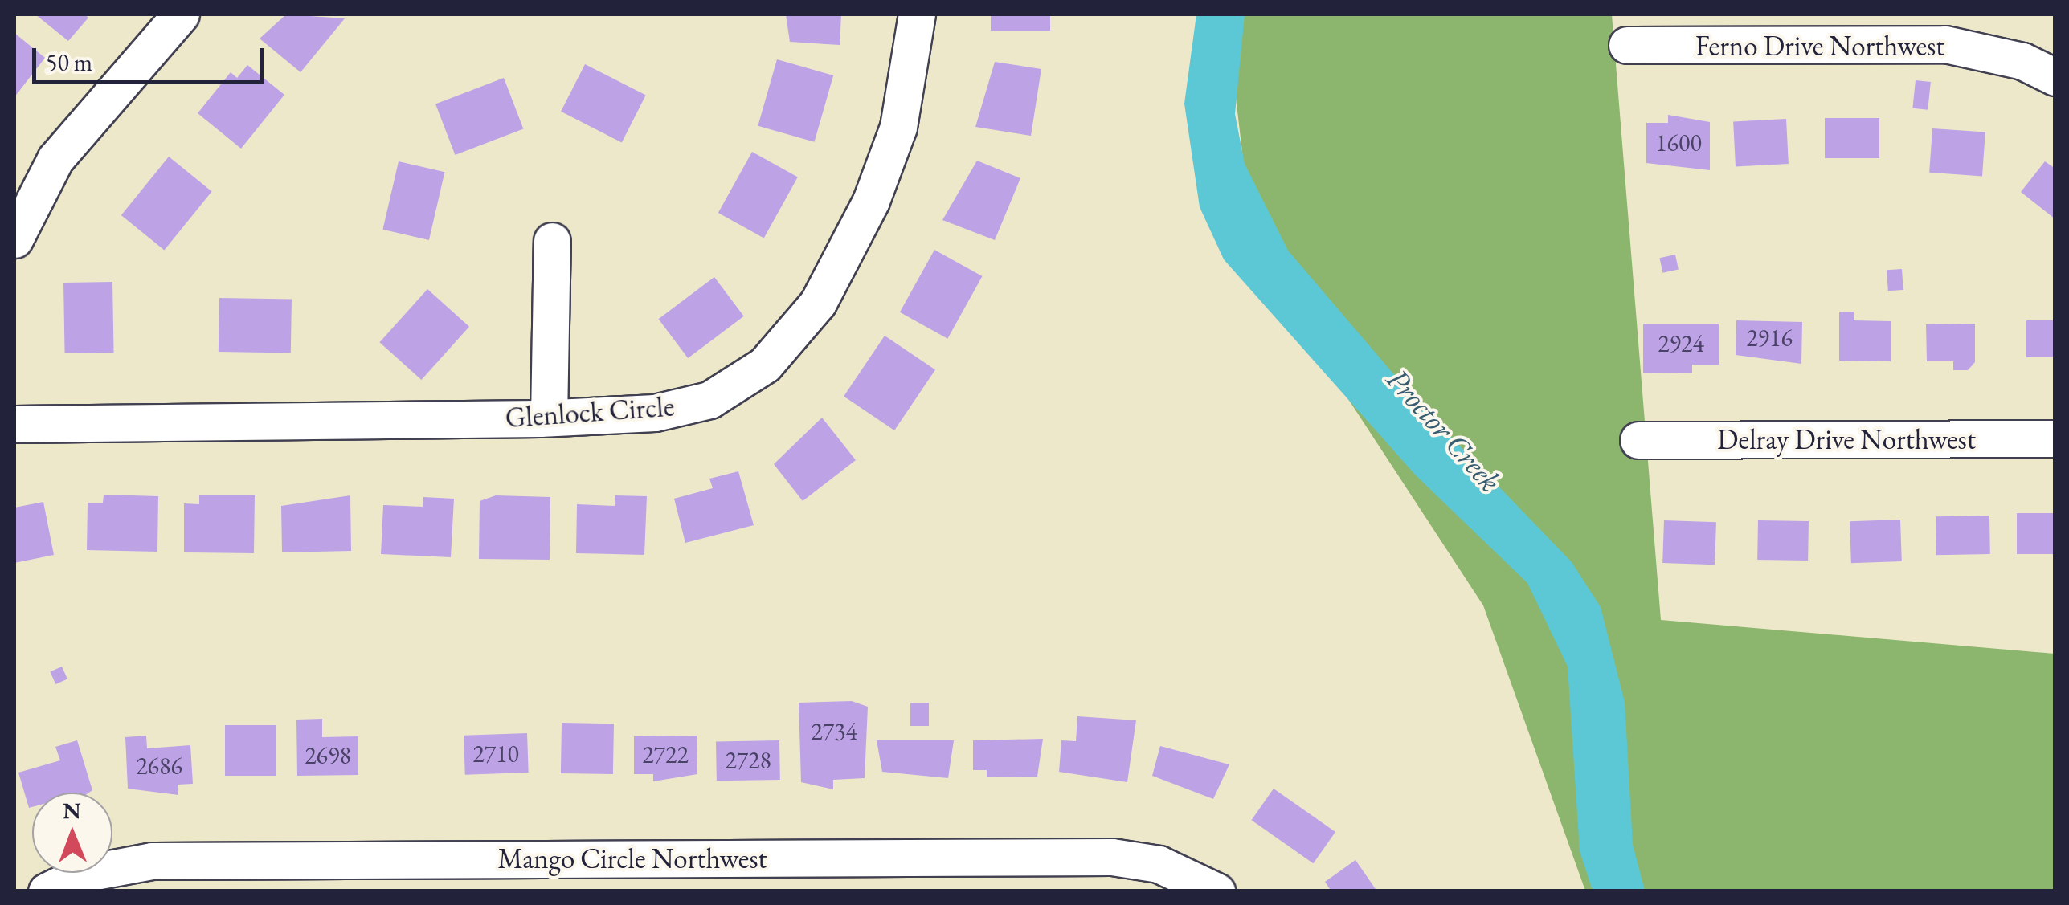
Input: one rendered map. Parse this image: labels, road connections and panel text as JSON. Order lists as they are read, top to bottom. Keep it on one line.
{"streets":{"street":["Ferno Drive Northwest","Glenlock Circle","Delray Drive Northwest","Mango Circle Northwest"]},"water":["Proctor Creek"],"house_numbers":["1600","2916","2924","2734","2710","2722","2698","2728","2686"],"scale_bar":"50 m","north":"top"}
